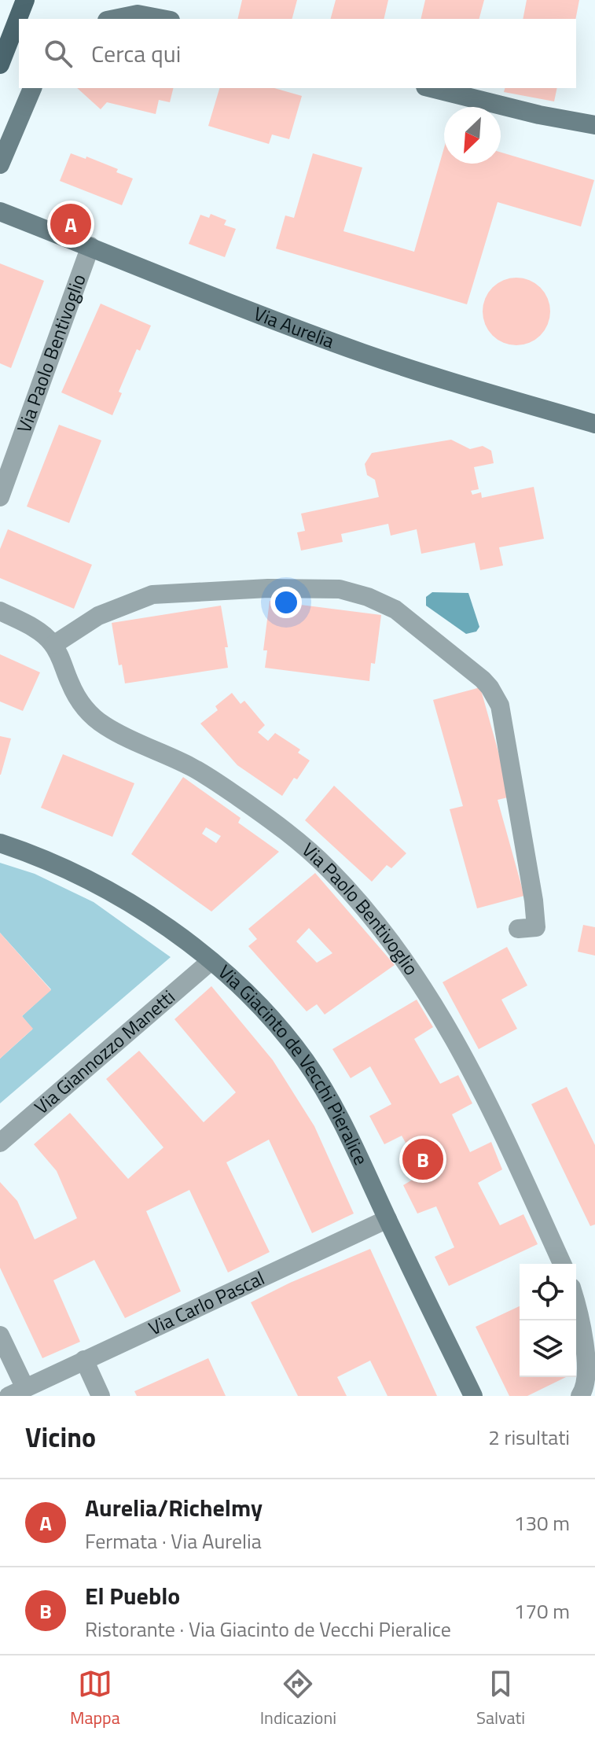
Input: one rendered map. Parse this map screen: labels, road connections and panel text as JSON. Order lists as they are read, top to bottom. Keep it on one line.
{"streets":{"street":["Via Aurelia","Via Paolo Bentivoglio","Via Giannozzo Manetti","Via Giacinto de Vecchi Pieralice","Via Carlo Pascal"]},"crossings":[["Via Aurelia","Via Paolo Bentivoglio"],["Via Giannozzo Manetti","Via Giacinto de Vecchi Pieralice"],["Via Giacinto de Vecchi Pieralice","Via Carlo Pascal"]],"north":"bottom left","page":{"search":"Cerca qui","pins":["A","B"],"heading":["Vicino","2 risultati"],"list":[{"mark":"A","name":"Aurelia/Richelmy","note":"Fermata · Via Aurelia","value":"130 m"},{"mark":"B","name":"El Pueblo","note":"Ristorante · Via Giacinto de Vecchi Pieralice","value":"170 m"}],"nav":["Mappa","Indicazioni","Salvati"]}}
